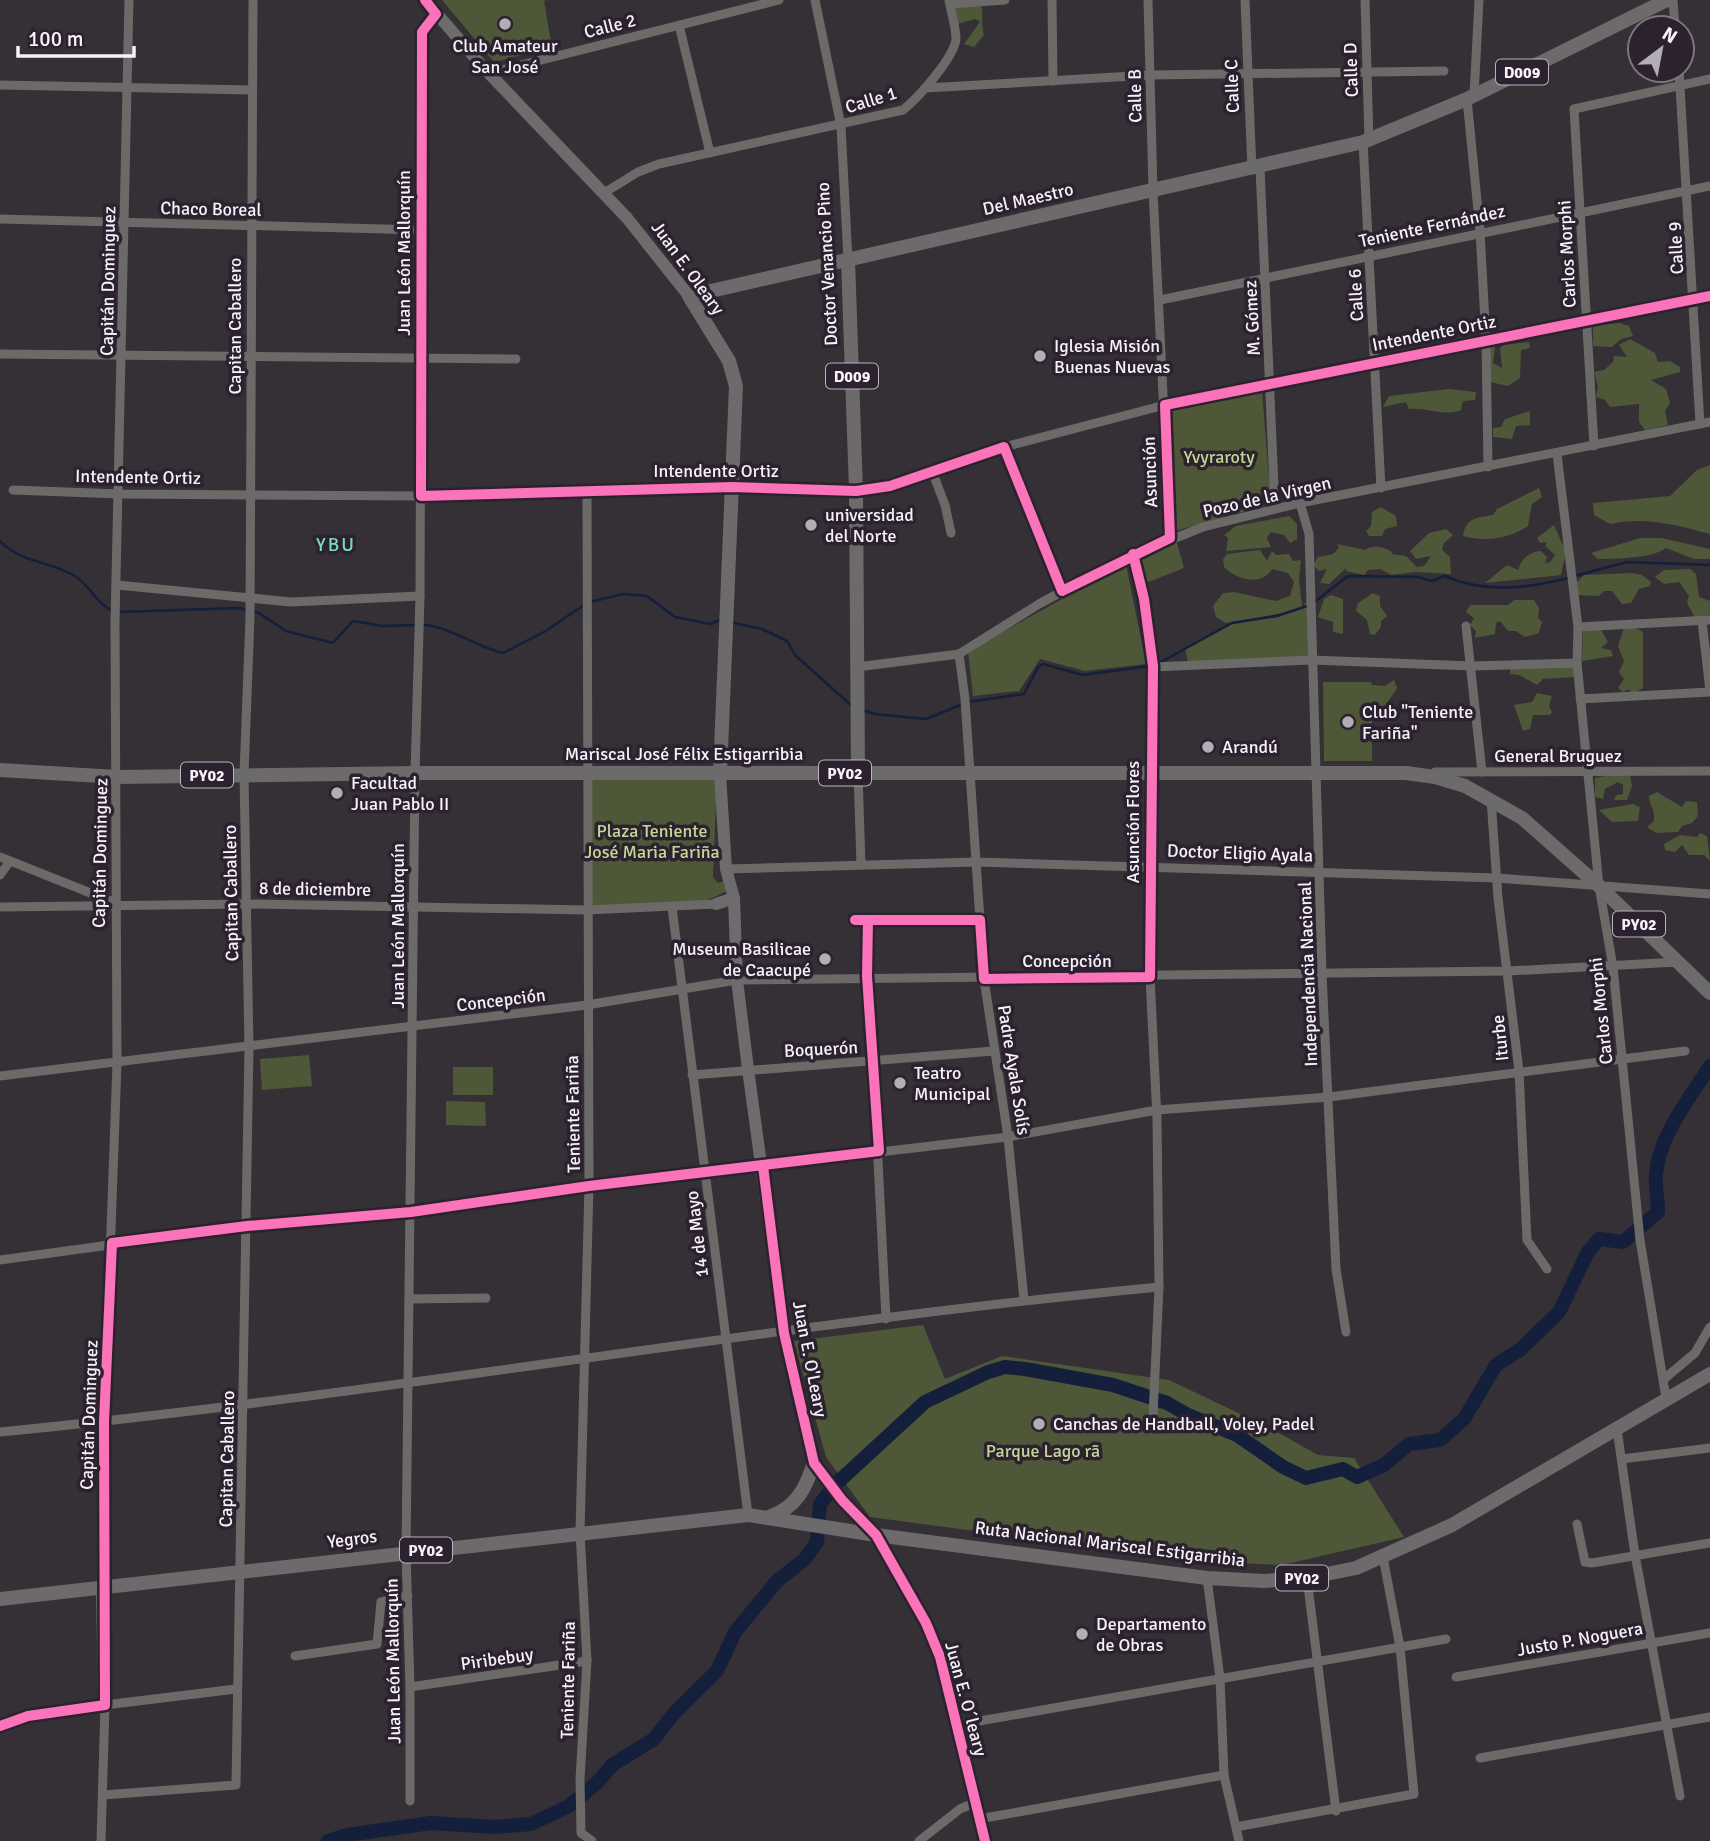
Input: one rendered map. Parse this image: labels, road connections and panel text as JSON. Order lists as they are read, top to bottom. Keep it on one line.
{"streets":{"main road":["D009","Del Maestro","Doctor Venancio Pino","Juan E. Oleary","Mariscal José Félix Estigarribia","PY02","Juan E. O'Leary","Yegros","Ruta Nacional Mariscal Estigarribia"],"street":["Calle 2","Calle D","Calle C","Calle B","Calle 1","Chaco Boreal","Teniente Fernández","Calle 9","Juan León Mallorquín","Carlos Morphi","Capitán Dominguez","Calle 6","M. Gómez","Capitan Caballero","Intendente Ortiz","Asunción","Pozo de la Virgen","General Bruguez","Asunción Flores","Doctor Eligio Ayala","8 de diciembre","Concepción","Independencia Nacional","Iturbe","Boquerón","Padre Ayala Solís","Teniente Fariña","14 de Mayo","Justo P. Noguera","Piribebuy","Juan E. O´leary"]},"crossings":[["Calle 2","Juan E. Oleary"],["Calle D","D009"],["Calle D","Del Maestro"],["Calle D","Calle 6"],["D009","Del Maestro"],["D009","Calle 6"],["Calle C","Del Maestro"],["Calle C","M. Gómez"],["Calle B","Del Maestro"],["Calle B","Asunción"],["Calle 1","Doctor Venancio Pino"],["Calle 1","Juan E. Oleary"],["Del Maestro","Doctor Venancio Pino"],["Del Maestro","Juan E. Oleary"],["Del Maestro","Calle 6"],["Del Maestro","M. Gómez"],["Del Maestro","Asunción"],["Chaco Boreal","Juan León Mallorquín"],["Chaco Boreal","Capitán Dominguez"],["Chaco Boreal","Capitan Caballero"],["Teniente Fernández","Calle 9"],["Teniente Fernández","Carlos Morphi"],["Teniente Fernández","Calle 6"],["Teniente Fernández","M. Gómez"],["Teniente Fernández","Asunción"],["Calle 9","Carlos Morphi"],["Calle 9","Intendente Ortiz"],["Calle 9","Pozo de la Virgen"],["Juan León Mallorquín","Juan E. Oleary"],["Juan León Mallorquín","Intendente Ortiz"],["Juan León Mallorquín","Mariscal José Félix Estigarribia"],["Juan León Mallorquín","8 de diciembre"],["Juan León Mallorquín","Concepción"],["Juan León Mallorquín","Yegros"],["Juan León Mallorquín","Piribebuy"],["Carlos Morphi","Intendente Ortiz"],["Carlos Morphi","Pozo de la Virgen"],["Carlos Morphi","Mariscal José Félix Estigarribia"],["Carlos Morphi","General Bruguez"],["Carlos Morphi","Doctor Eligio Ayala"],["Carlos Morphi","Concepción"],["Carlos Morphi","Ruta Nacional Mariscal Estigarribia"],["Doctor Venancio Pino","Intendente Ortiz"],["Doctor Venancio Pino","Pozo de la Virgen"],["Doctor Venancio Pino","Mariscal José Félix Estigarribia"],["Doctor Venancio Pino","Doctor Eligio Ayala"],["Juan E. Oleary","Intendente Ortiz"],["Juan E. Oleary","Juan E. O'Leary"],["Capitán Dominguez","Intendente Ortiz"],["Capitán Dominguez","Mariscal José Félix Estigarribia"],["Capitán Dominguez","8 de diciembre"],["Capitán Dominguez","Concepción"],["Capitán Dominguez","Yegros"],["Calle 6","Intendente Ortiz"],["Calle 6","Pozo de la Virgen"],["M. Gómez","Intendente Ortiz"],["M. Gómez","Pozo de la Virgen"],["Capitan Caballero","Intendente Ortiz"],["Capitan Caballero","Mariscal José Félix Estigarribia"],["Capitan Caballero","8 de diciembre"],["Capitan Caballero","Concepción"],["Capitan Caballero","Yegros"],["Intendente Ortiz","Asunción"],["Intendente Ortiz","Teniente Fariña"],["Asunción","Pozo de la Virgen"],["Pozo de la Virgen","Asunción Flores"],["Pozo de la Virgen","Independencia Nacional"],["Pozo de la Virgen","Padre Ayala Solís"],["Mariscal José Félix Estigarribia","General Bruguez"],["Mariscal José Félix Estigarribia","Asunción Flores"],["Mariscal José Félix Estigarribia","Doctor Eligio Ayala"],["Mariscal José Félix Estigarribia","Concepción"],["Mariscal José Félix Estigarribia","Independencia Nacional"],["Mariscal José Félix Estigarribia","Iturbe"],["Mariscal José Félix Estigarribia","Padre Ayala Solís"],["Mariscal José Félix Estigarribia","Teniente Fariña"],["Mariscal José Félix Estigarribia","Juan E. O'Leary"],["Asunción Flores","Doctor Eligio Ayala"],["Asunción Flores","Concepción"],["Doctor Eligio Ayala","Independencia Nacional"],["Doctor Eligio Ayala","Iturbe"],["Doctor Eligio Ayala","Padre Ayala Solís"],["Doctor Eligio Ayala","Juan E. O'Leary"],["8 de diciembre","Teniente Fariña"],["8 de diciembre","14 de Mayo"],["Concepción","Independencia Nacional"],["Concepción","Iturbe"],["Concepción","Padre Ayala Solís"],["Concepción","Teniente Fariña"],["Concepción","14 de Mayo"],["Concepción","Juan E. O'Leary"],["Boquerón","Padre Ayala Solís"],["Boquerón","14 de Mayo"],["Boquerón","Juan E. O'Leary"],["Teniente Fariña","Yegros"],["Teniente Fariña","Piribebuy"],["14 de Mayo","Yegros"],["Juan E. O'Leary","Ruta Nacional Mariscal Estigarribia"],["Juan E. O'Leary","Juan E. O´leary"],["Yegros","Ruta Nacional Mariscal Estigarribia"],["Ruta Nacional Mariscal Estigarribia","Juan E. O´leary"]],"districts":["YBU"],"parks":["Yvyraroty","Plaza Teniente José Maria Fariña","Parque Lago rã"],"places":["Club Amateur San José","Iglesia Misión Buenas Nuevas","universidad del Norte","Club \"Teniente Fariña\"","Arandú","Facultad Juan Pablo II","Museum Basilicae de Caacupé","Teatro Municipal","Canchas de Handball, Voley, Padel","Departamento de Obras"],"scale_bar":"100 m","north":"top right"}
